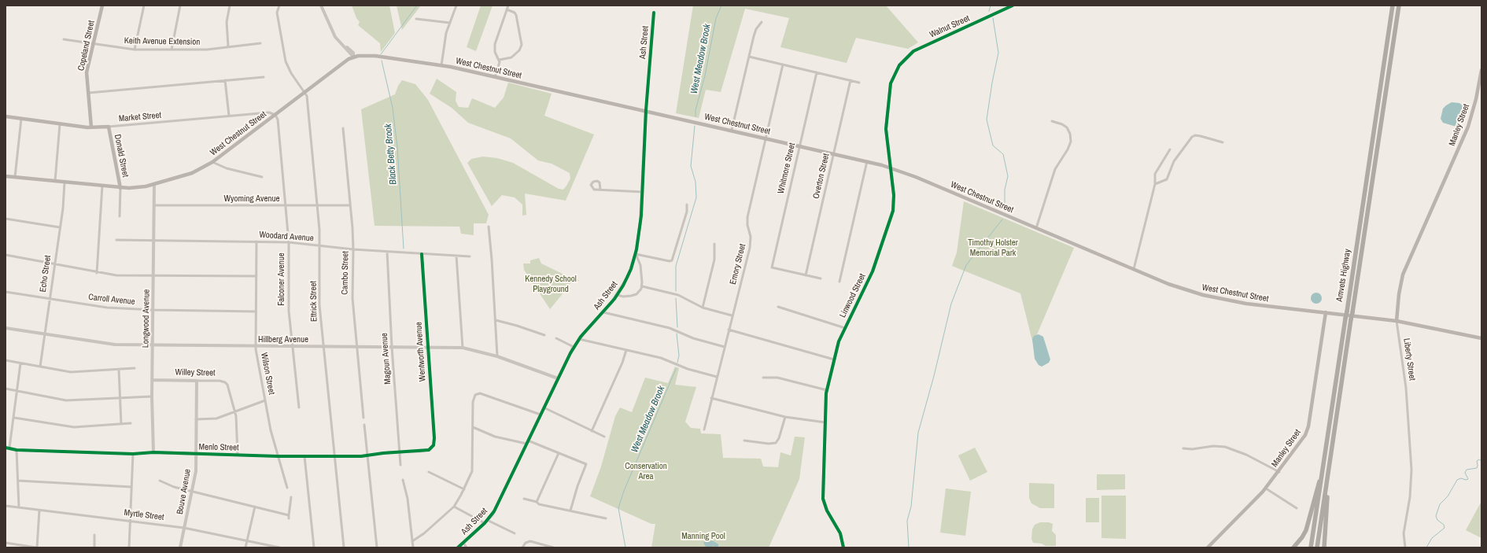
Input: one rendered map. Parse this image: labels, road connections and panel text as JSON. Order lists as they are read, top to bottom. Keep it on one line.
{"streets":{"highway":["Amvets Highway"],"main road":["Copeland Street","West Chestnut Street","Market Street","Manley Street","Donald Street","Liberty Street"],"street":["Walnut Street","Keith Avenue Extension","Ash Street","Whitmore Street","Overton Street","Wyoming Avenue","Woodard Avenue","Emory Street","Cambo Street","Echo Street","Falconer Avenue","Linwood Street","Carroll Avenue","Ettrick Street","Longwood Avenue","Hillberg Avenue","Wentworth Avenue","Magoun Avenue","Willey Street","Wilson Street","Menlo Street","Bouve Avenue","Myrtle Street"]},"crossings":[["Walnut Street","Linwood Street"],["Keith Avenue Extension","Copeland Street"],["Ash Street","West Chestnut Street"],["Ash Street","Hillberg Avenue"],["Copeland Street","Market Street"],["West Chestnut Street","Market Street"],["West Chestnut Street","Manley Street"],["West Chestnut Street","Donald Street"],["West Chestnut Street","Whitmore Street"],["West Chestnut Street","Overton Street"],["West Chestnut Street","Emory Street"],["West Chestnut Street","Echo Street"],["West Chestnut Street","Falconer Avenue"],["West Chestnut Street","Linwood Street"],["West Chestnut Street","Ettrick Street"],["West Chestnut Street","Longwood Avenue"],["West Chestnut Street","Liberty Street"],["Market Street","Donald Street"],["Market Street","Falconer Avenue"],["Manley Street","Liberty Street"],["Whitmore Street","Overton Street"],["Wyoming Avenue","Cambo Street"],["Wyoming Avenue","Falconer Avenue"],["Wyoming Avenue","Ettrick Street"],["Wyoming Avenue","Longwood Avenue"],["Woodard Avenue","Cambo Street"],["Woodard Avenue","Falconer Avenue"],["Woodard Avenue","Ettrick Street"],["Woodard Avenue","Longwood Avenue"],["Woodard Avenue","Wentworth Avenue"],["Woodard Avenue","Magoun Avenue"],["Woodard Avenue","Wilson Street"],["Cambo Street","Hillberg Avenue"],["Echo Street","Carroll Avenue"],["Echo Street","Hillberg Avenue"],["Falconer Avenue","Hillberg Avenue"],["Carroll Avenue","Longwood Avenue"],["Carroll Avenue","Wilson Street"],["Ettrick Street","Hillberg Avenue"],["Ettrick Street","Menlo Street"],["Longwood Avenue","Hillberg Avenue"],["Longwood Avenue","Willey Street"],["Longwood Avenue","Menlo Street"],["Hillberg Avenue","Wentworth Avenue"],["Hillberg Avenue","Magoun Avenue"],["Hillberg Avenue","Wilson Street"],["Wentworth Avenue","Menlo Street"],["Magoun Avenue","Menlo Street"],["Willey Street","Bouve Avenue"],["Wilson Street","Menlo Street"],["Menlo Street","Bouve Avenue"],["Bouve Avenue","Myrtle Street"]],"water":["West Meadow Brook","Black Betty Brook"],"parks":["Timothy Holster Memorial Park","Kennedy School Playground","Conservation Area","Manning Pool"]}
